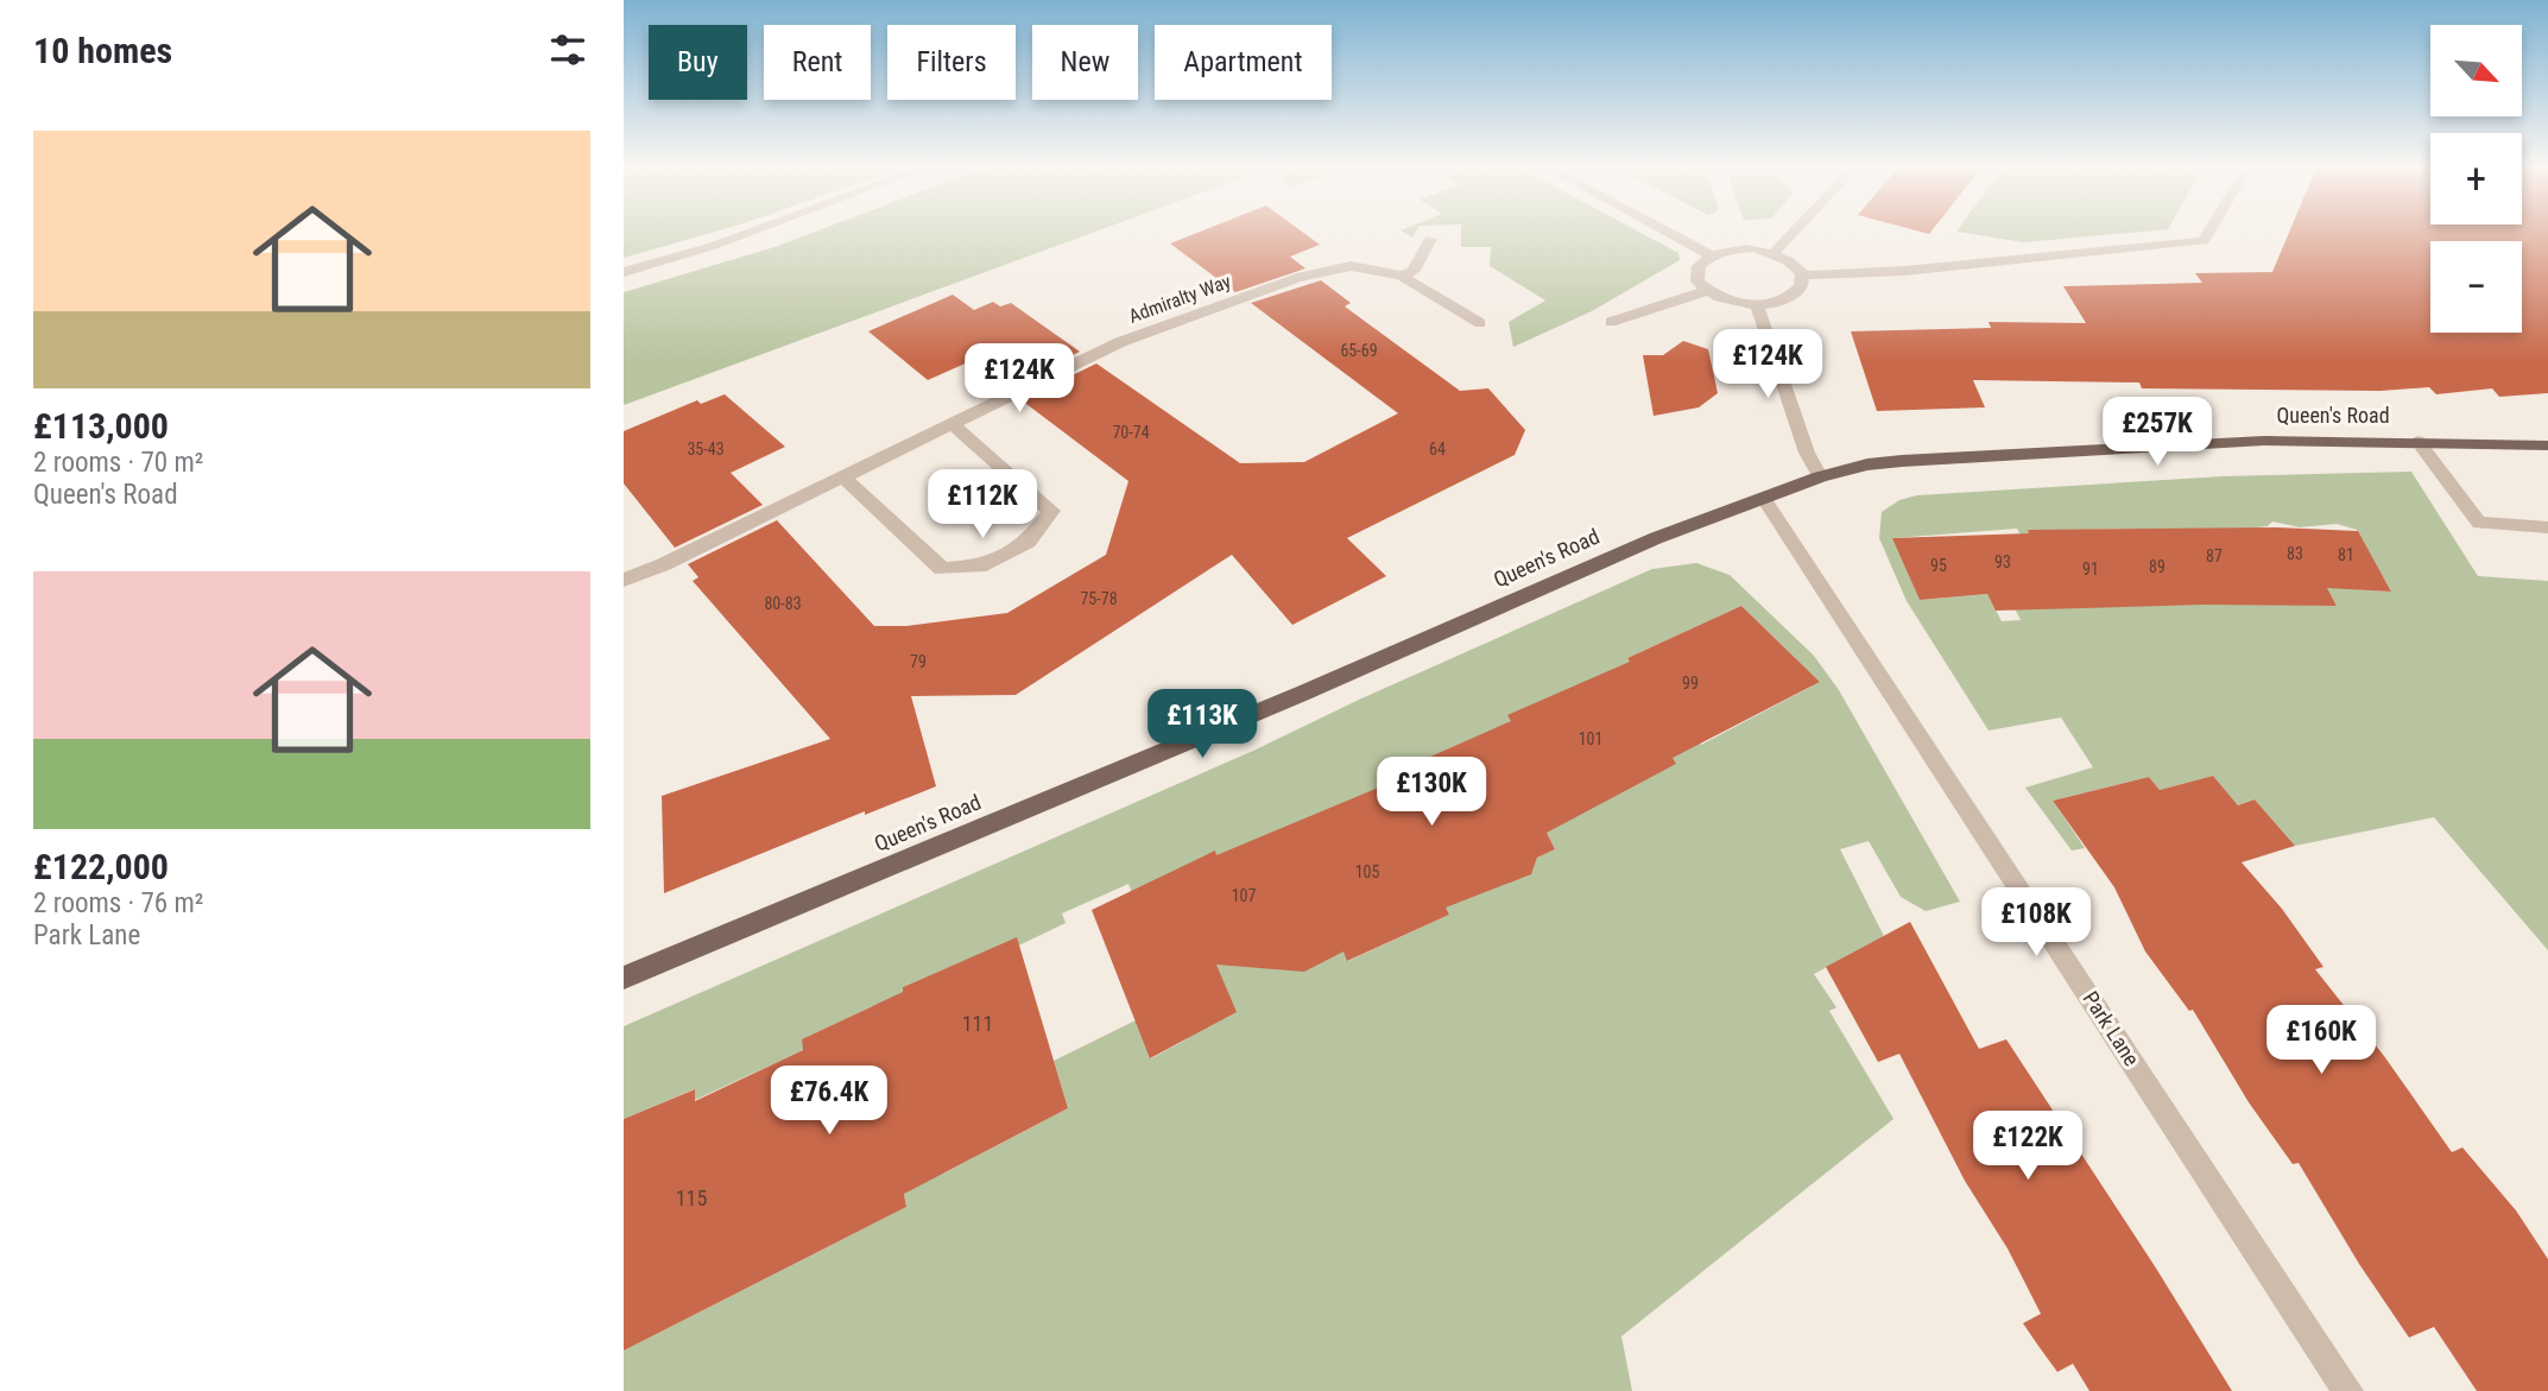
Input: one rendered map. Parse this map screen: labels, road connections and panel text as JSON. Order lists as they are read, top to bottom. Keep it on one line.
{"streets":{"main road":["Queen's Road"],"street":["Admiralty Way","Park Lane"]},"crossings":[["Queen's Road","Park Lane"]],"house_numbers":["65-69","70-74","35-43","64","83","81","87","93","95","89","91","75-78","80-83","79","99","101","105","107","111","115"],"north":"bottom right","page":{"heading":"10 homes","map_buttons":["+","−"],"chip":["Buy","Rent","Filters","New","Apartment"],"list":[{"name":"£113,000","note":"2 rooms · 70 m² · Queen's Road"},{"name":"£122,000","note":"2 rooms · 76 m² · Park Lane"}],"price":["£124K","£124K","£257K","£112K","£113K","£130K","£108K","£160K","£76.4K","£122K"]}}
